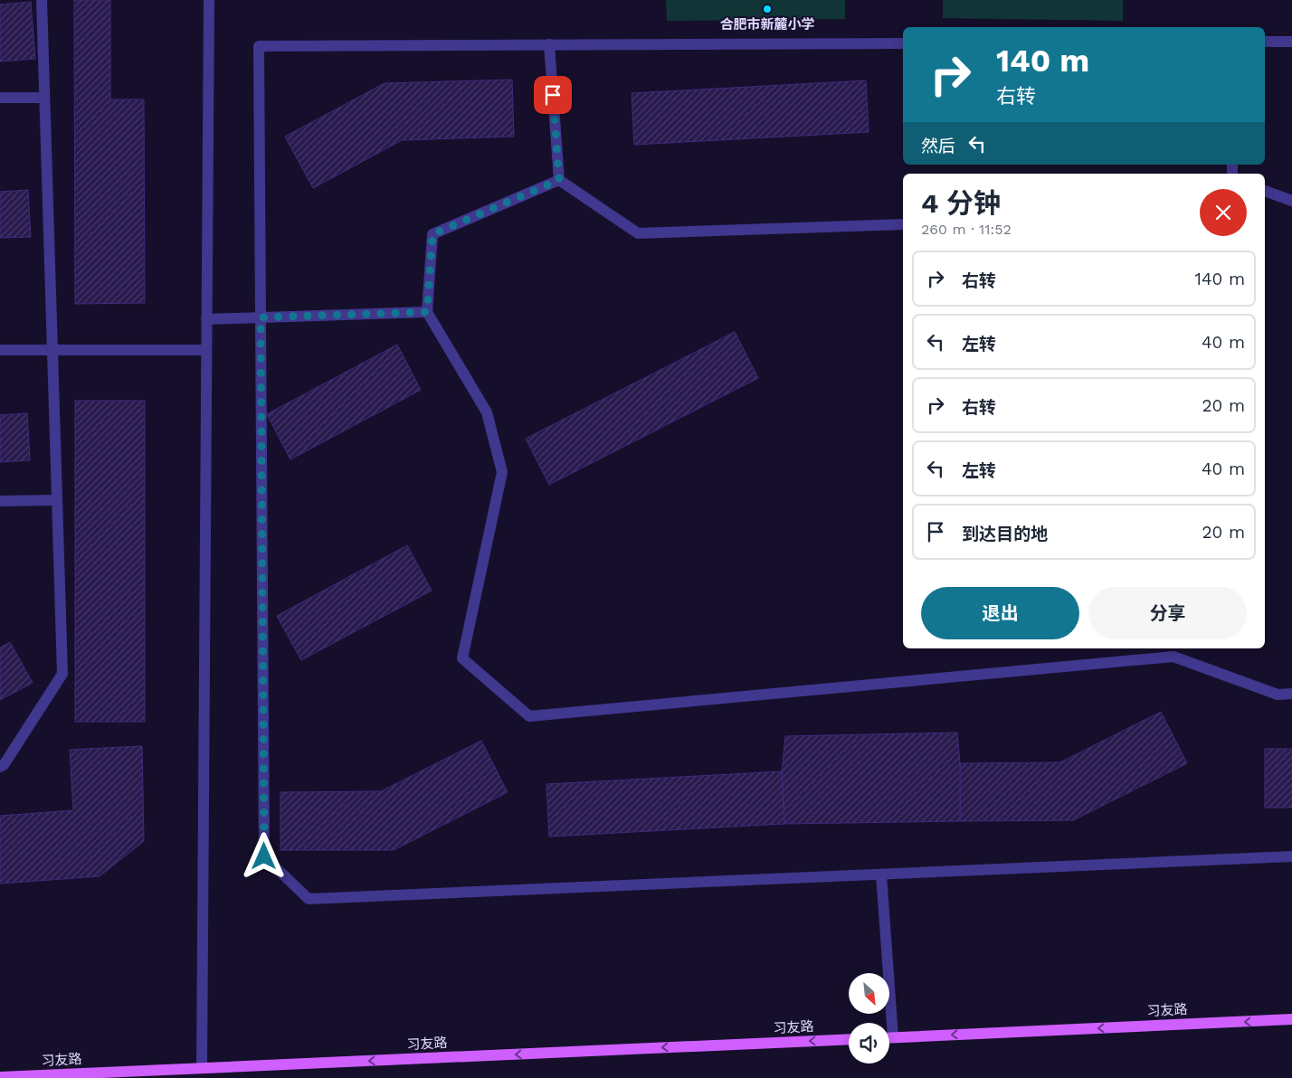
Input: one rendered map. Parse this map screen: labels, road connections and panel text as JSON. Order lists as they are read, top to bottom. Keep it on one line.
{"streets":{"main road":["习友路"]},"one_way":["习友路"],"places":["合肥市新麓小学"],"north":"bottom right","page":{"turn":["140 m","右转"],"then":"然后","heading":["4 分钟","260 m · 11:52"],"list":[{"name":"右转","value":"140 m"},{"name":"左转","value":"40 m"},{"name":"右转","value":"20 m"},{"name":"左转","value":"40 m"},{"name":"到达目的地","value":"20 m"}],"buttons":["退出","分享"]}}
